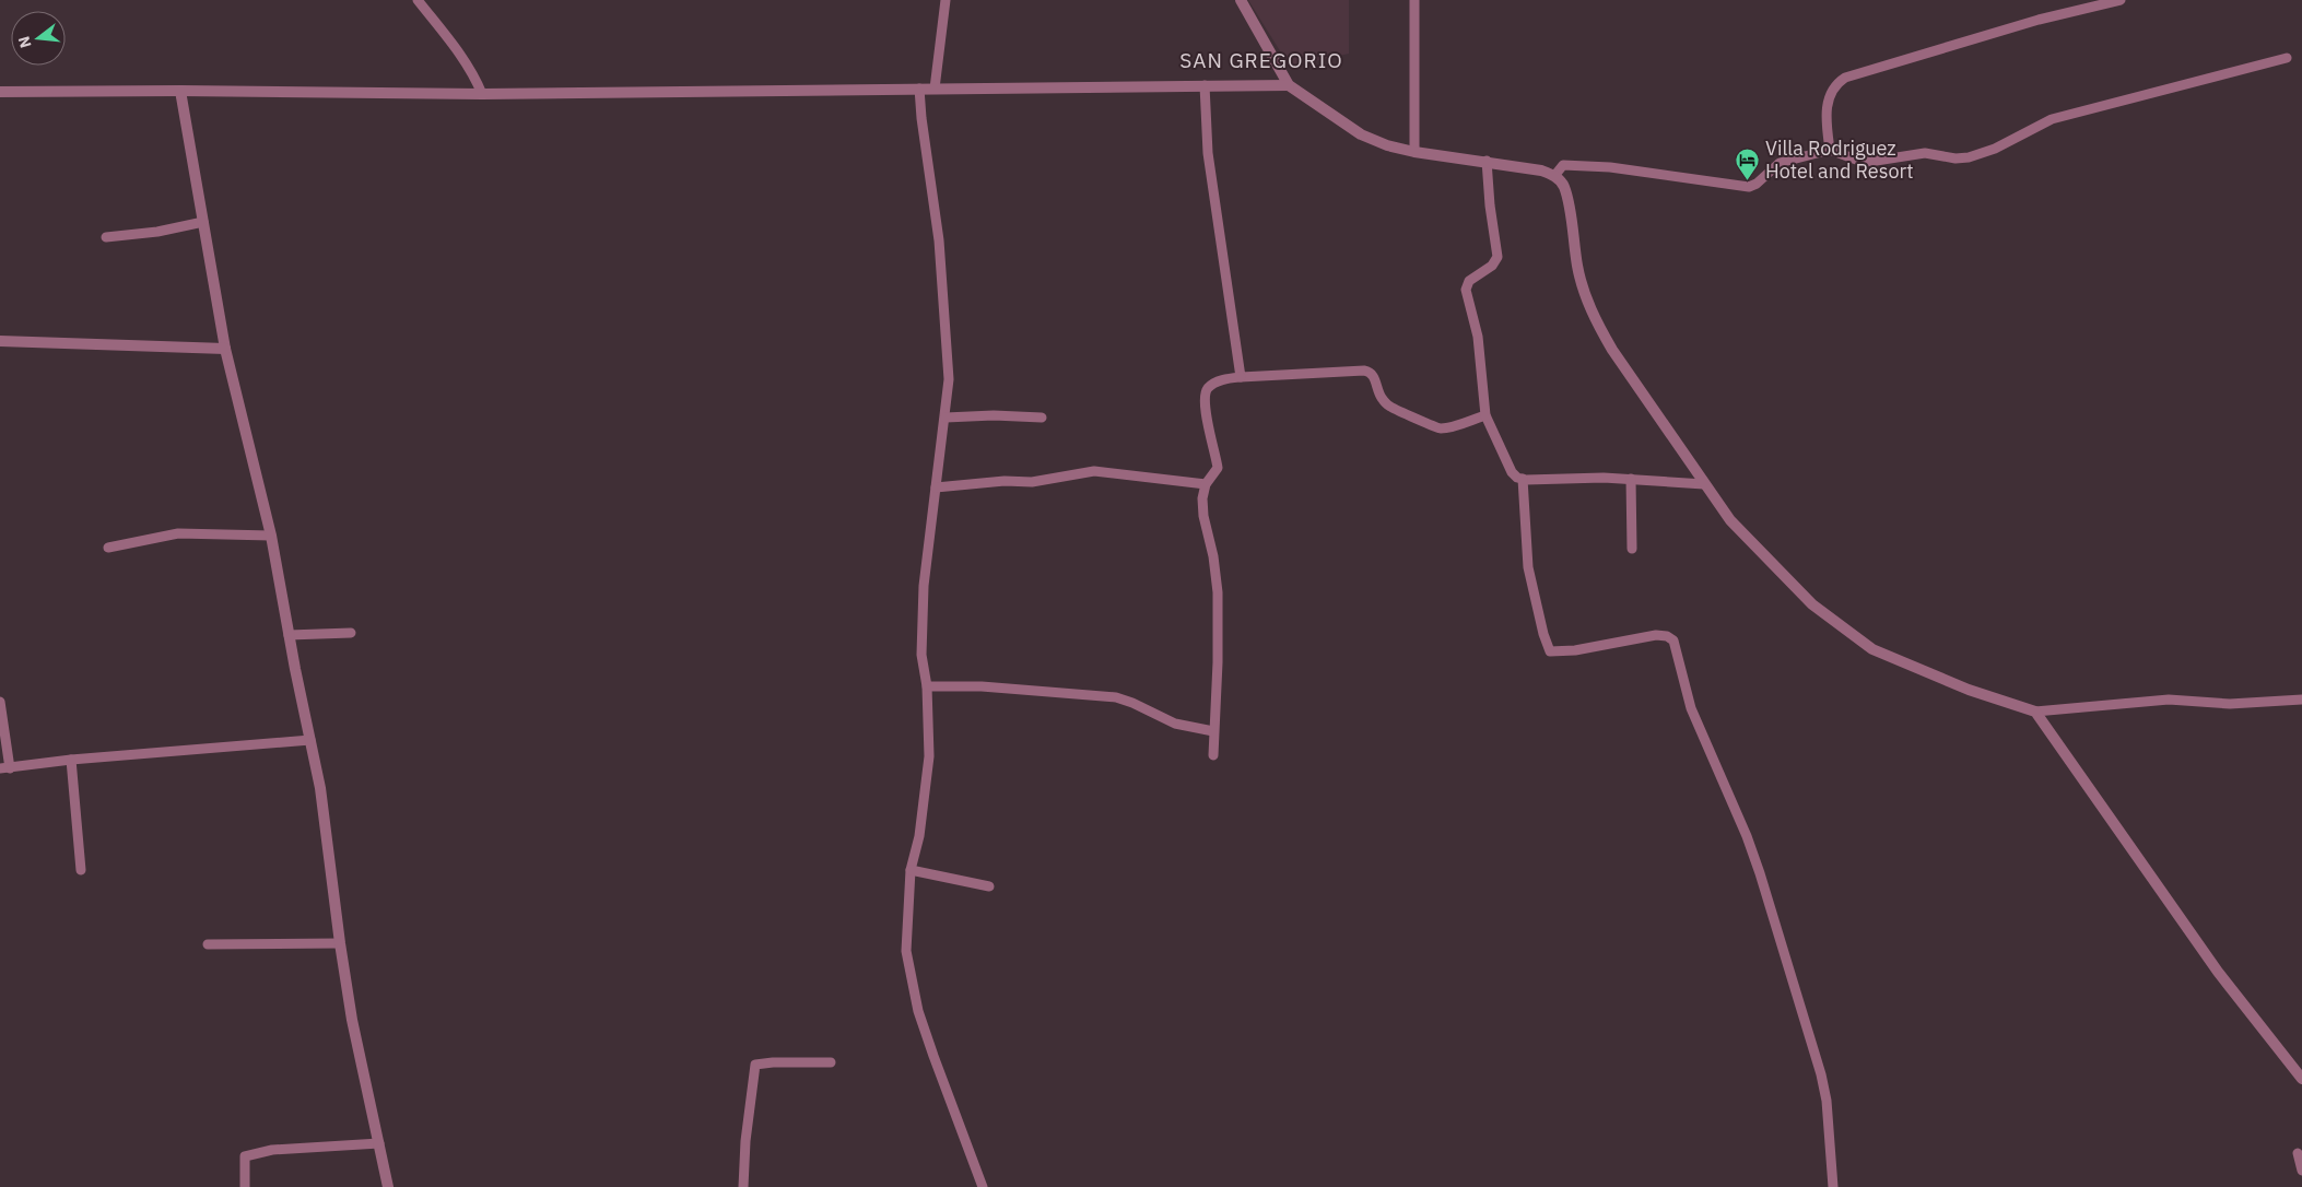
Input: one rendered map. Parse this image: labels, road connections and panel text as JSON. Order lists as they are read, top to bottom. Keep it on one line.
{"districts":["SAN GREGORIO"],"places":{"hotel":["Villa Rodriguez Hotel and Resort"]},"north":"left"}
